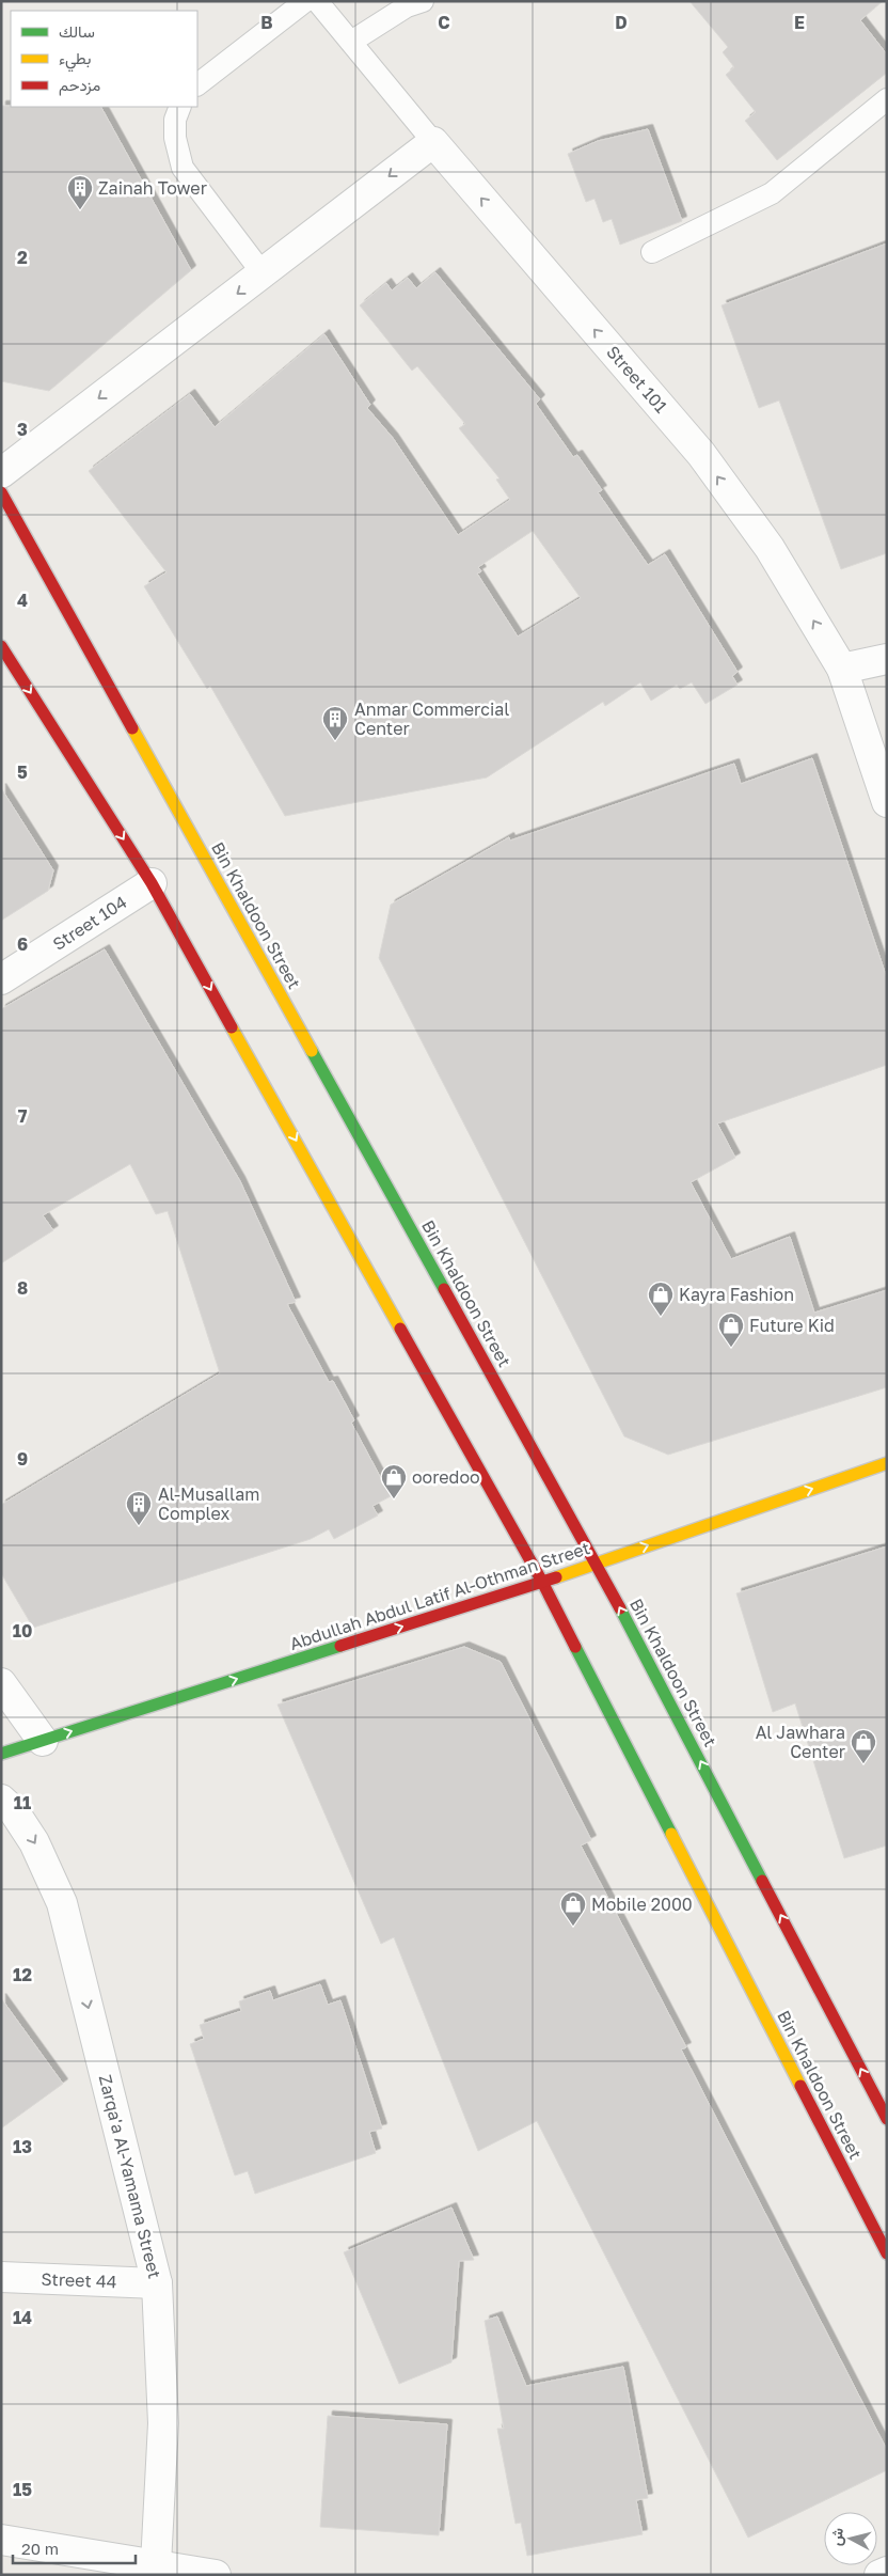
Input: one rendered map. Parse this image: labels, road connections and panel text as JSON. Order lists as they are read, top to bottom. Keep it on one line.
{"streets":{"street":["Street 101","Bin Khaldoon Street","Street 104","Abdullah Abdul Latif Al-Othman Street","Zarqa'a Al-Yamama Street","Street 44"]},"crossings":[["Bin Khaldoon Street","Street 104"],["Bin Khaldoon Street","Abdullah Abdul Latif Al-Othman Street"],["Zarqa'a Al-Yamama Street","Street 44"]],"one_way":["Street 101","Abdullah Abdul Latif Al-Othman Street","Zarqa'a Al-Yamama Street"],"places":{"building":["Zainah Tower","Anmar Commercial Center","Al-Musallam Complex"],"shop":["Kayra Fashion","Future Kid","ooredoo","Al Jawhara Center","Mobile 2000"]},"legend":["سالك","بطيء","مزدحم"],"scale_bar":"20 m","north":"left","grid":{"columns":["B","C","D","E"],"rows":["2","3","4","5","6","7","8","9","10","11","12","13","14","15"]}}
